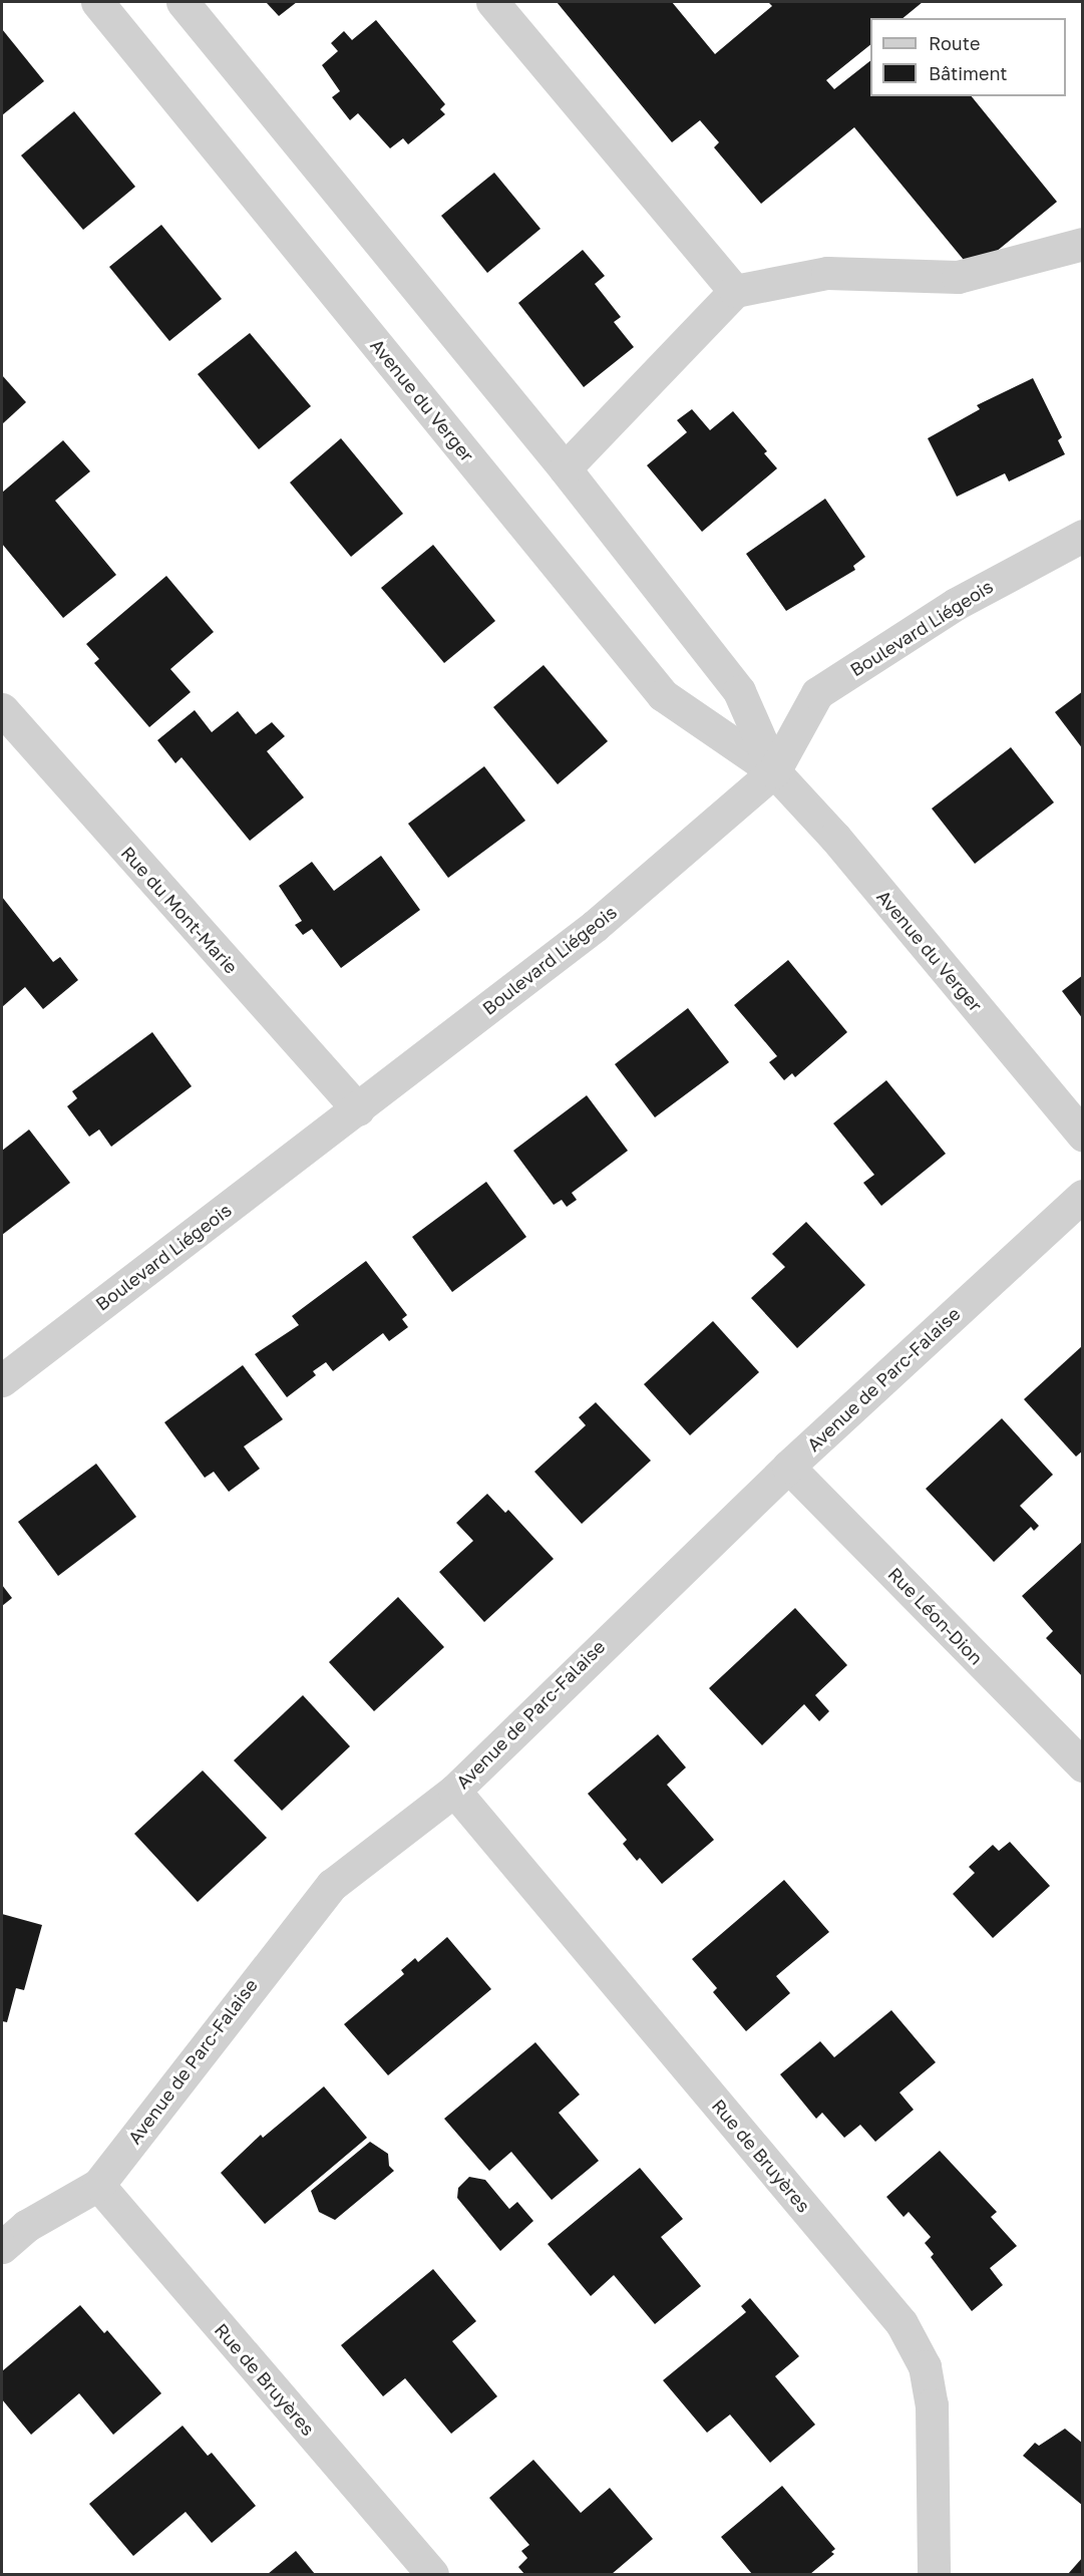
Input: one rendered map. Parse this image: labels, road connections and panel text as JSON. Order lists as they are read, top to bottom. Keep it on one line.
{"streets":{"street":["Avenue du Verger","Boulevard Liégeois","Rue du Mont-Marie","Avenue de Parc-Falaise","Rue Léon-Dion","Rue de Bruyères"]},"crossings":[["Avenue du Verger","Boulevard Liégeois"],["Boulevard Liégeois","Rue du Mont-Marie"],["Avenue de Parc-Falaise","Rue Léon-Dion"],["Avenue de Parc-Falaise","Rue de Bruyères"]],"legend":["Route","Bâtiment"]}
